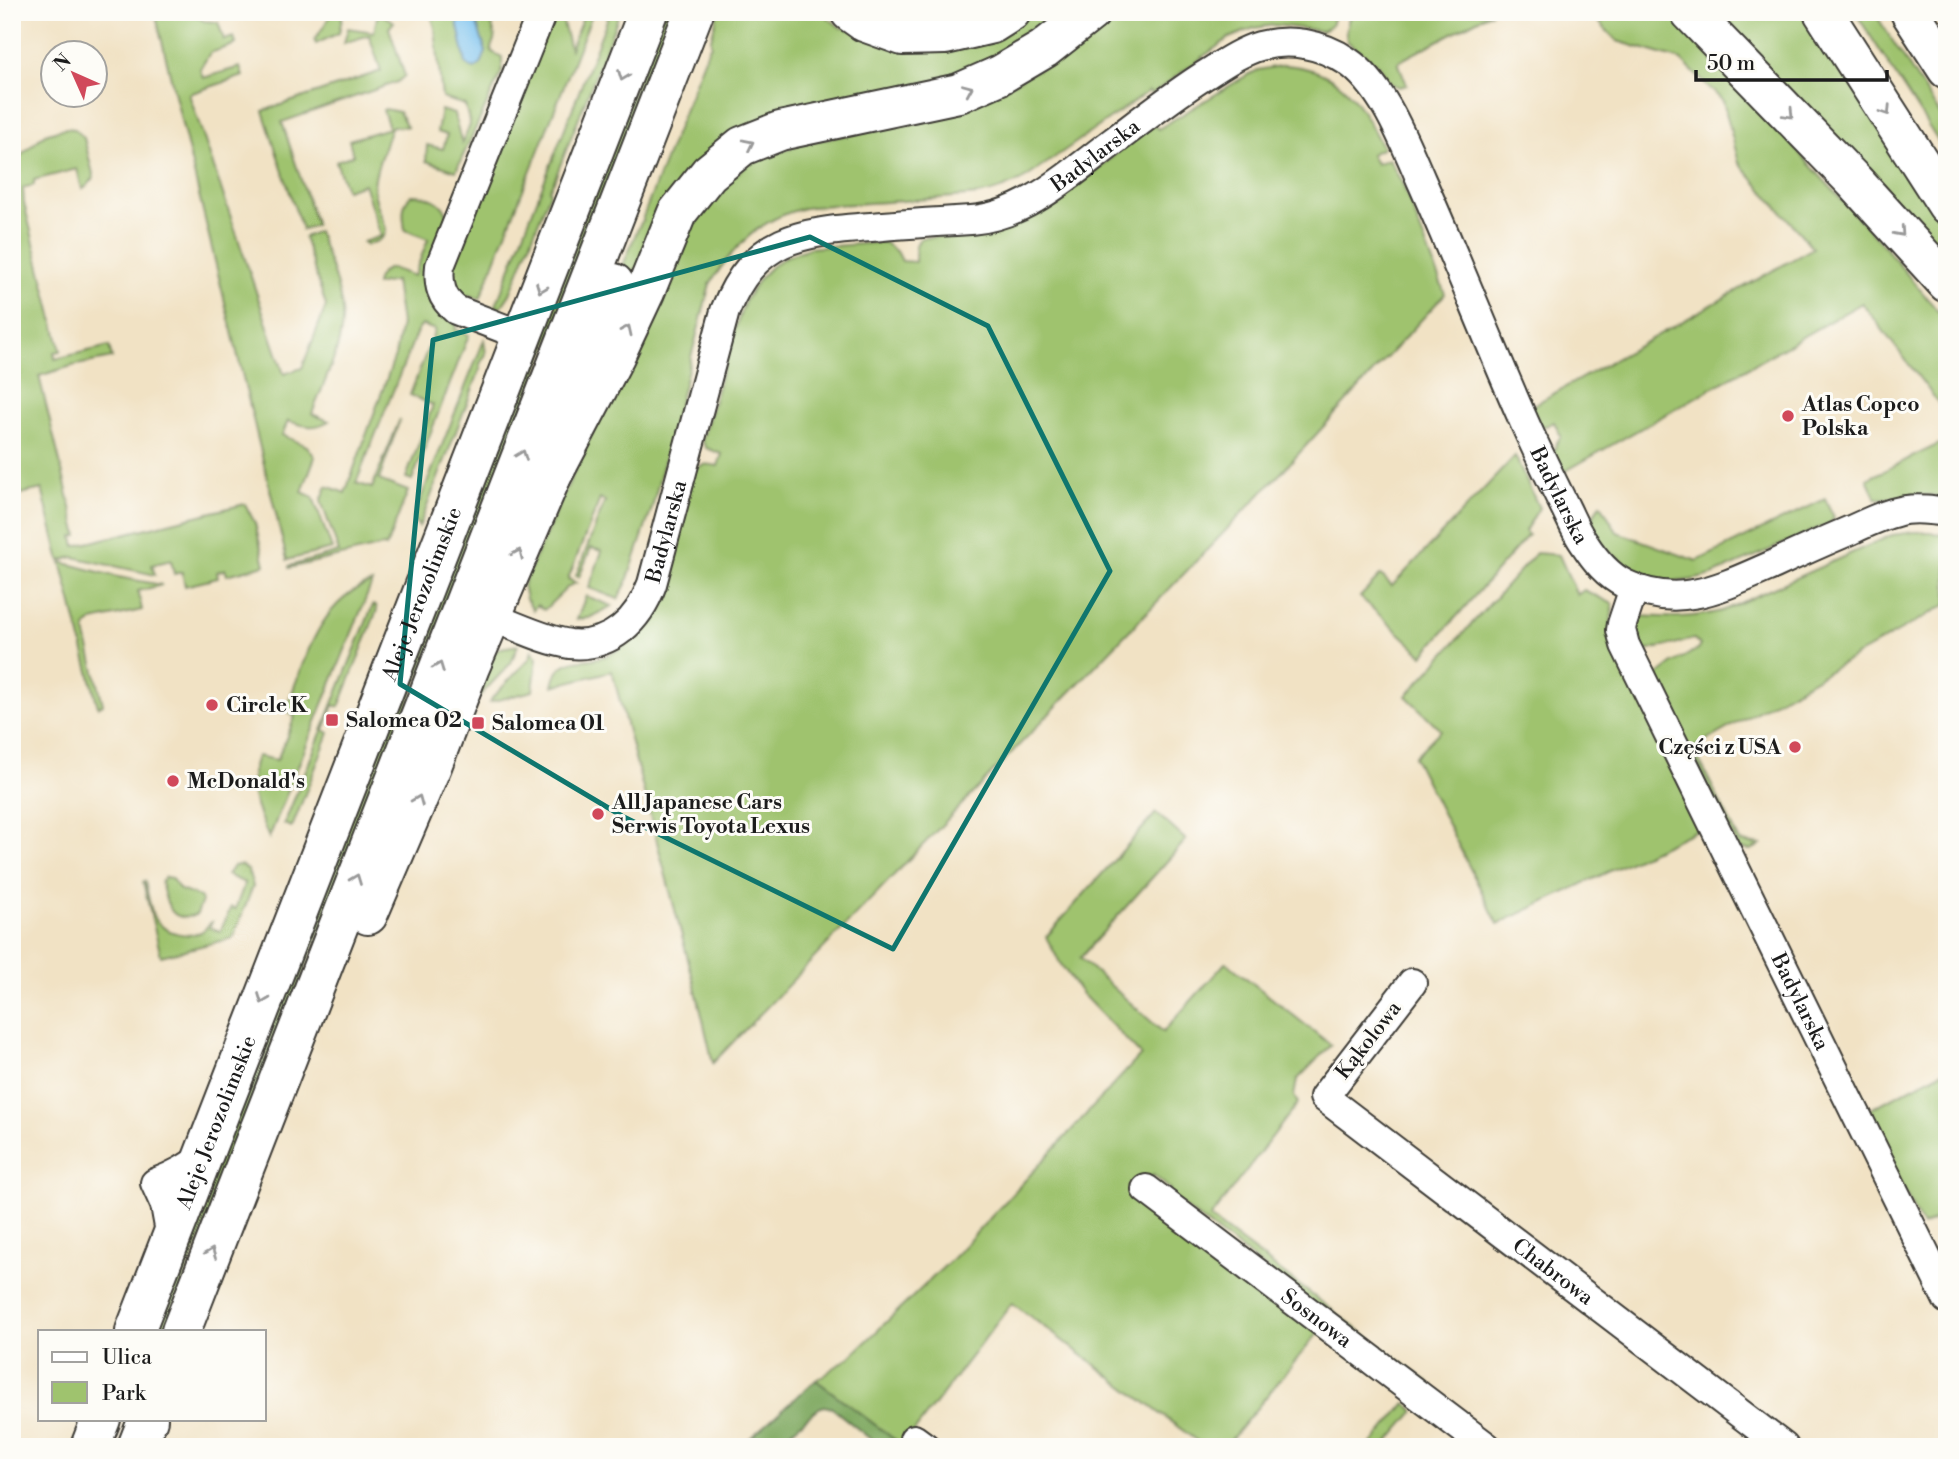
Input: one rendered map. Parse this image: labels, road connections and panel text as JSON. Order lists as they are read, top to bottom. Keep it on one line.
{"streets":{"main road":["Aleje Jerozolimskie"],"street":["Badylarska","Kąkolowa","Chabrowa","Sosnowa"]},"crossings":[["Kąkolowa","Chabrowa"]],"places":{"other":["Atlas Copco Polska","Circle K","Części z USA","McDonald's","All Japanese Cars Serwis Toyota Lexus"],"transit":["Salomea 02","Salomea 01"]},"legend":["Ulica","Park"],"scale_bar":"50 m","north":"top left"}
